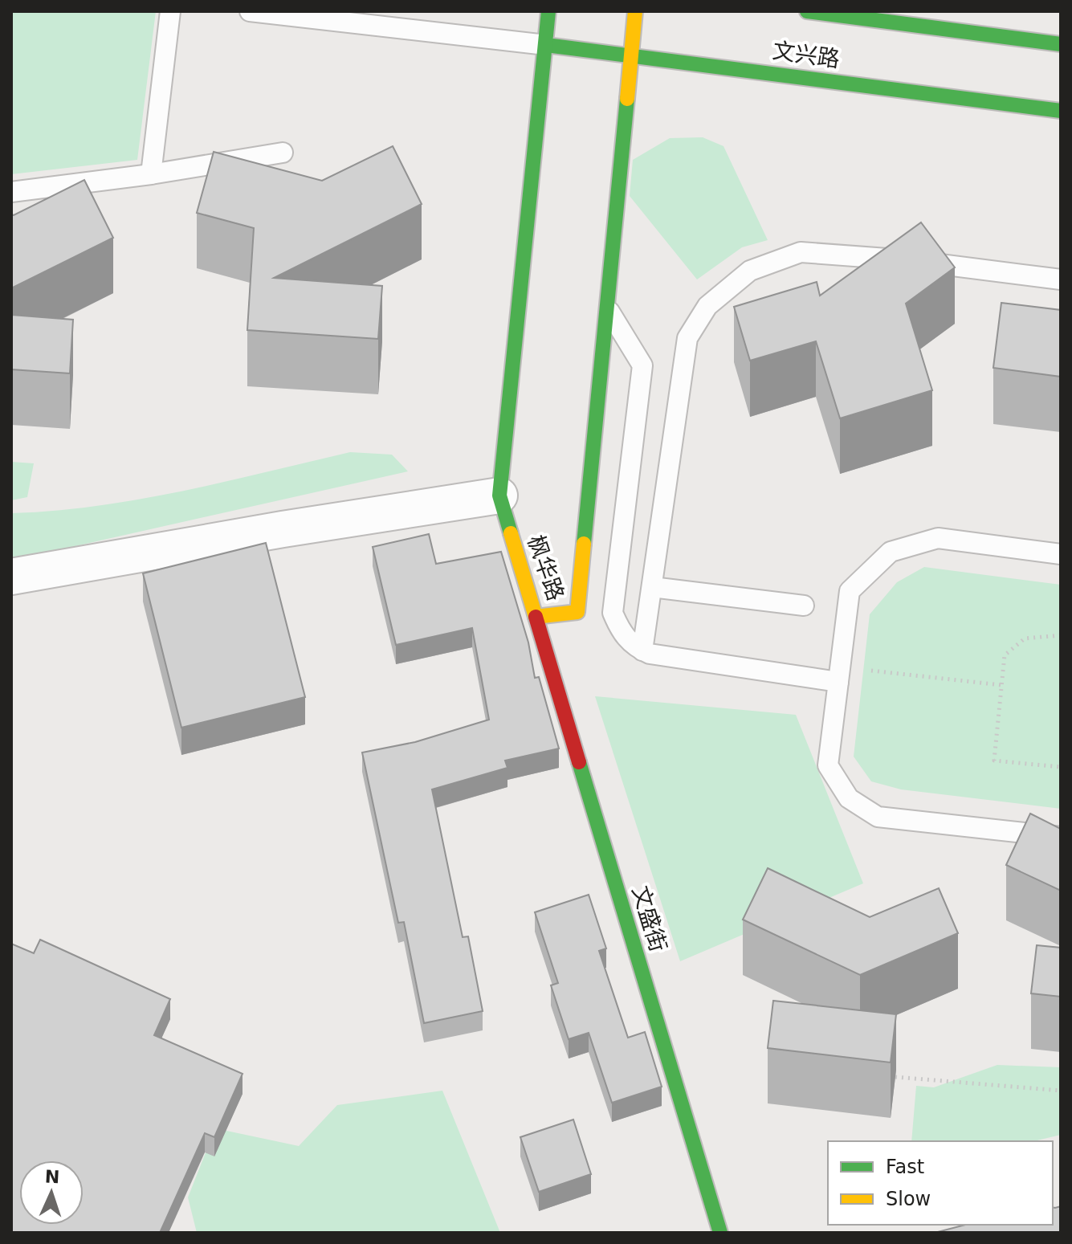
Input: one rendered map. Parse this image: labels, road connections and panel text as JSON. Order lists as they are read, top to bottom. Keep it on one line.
{"streets":{"street":["文兴路","枫华路","文盛街"]},"crossings":[["文兴路","枫华路"],["枫华路","文盛街"]],"legend":["Fast","Slow"],"north":"top"}
